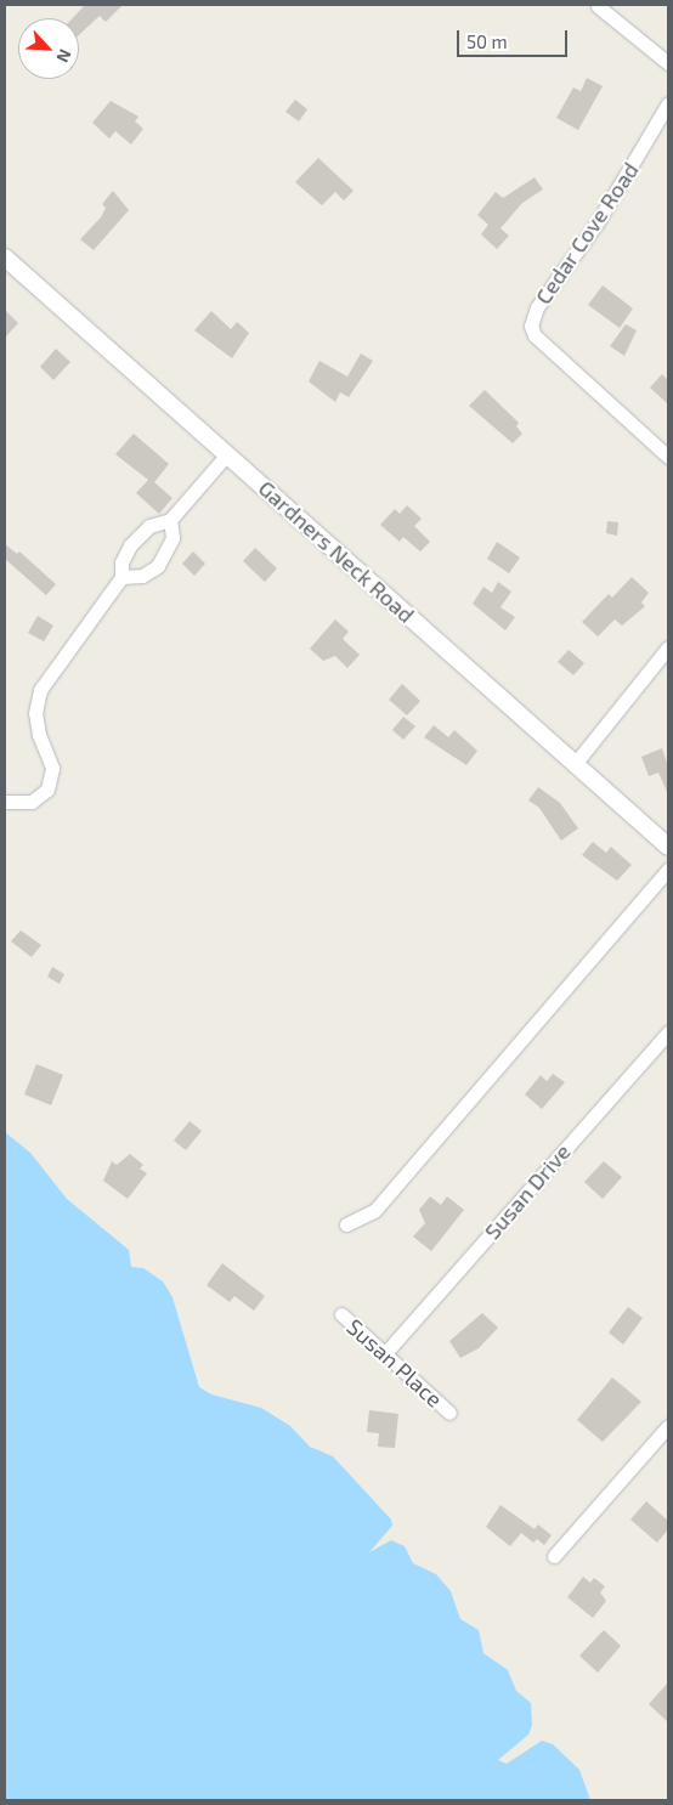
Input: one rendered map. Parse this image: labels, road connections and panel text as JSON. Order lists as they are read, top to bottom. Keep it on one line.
{"streets":{"street":["Cedar Cove Road","Gardners Neck Road","Susan Drive","Susan Place"]},"crossings":[["Susan Drive","Susan Place"]],"scale_bar":"50 m","north":"bottom right"}
